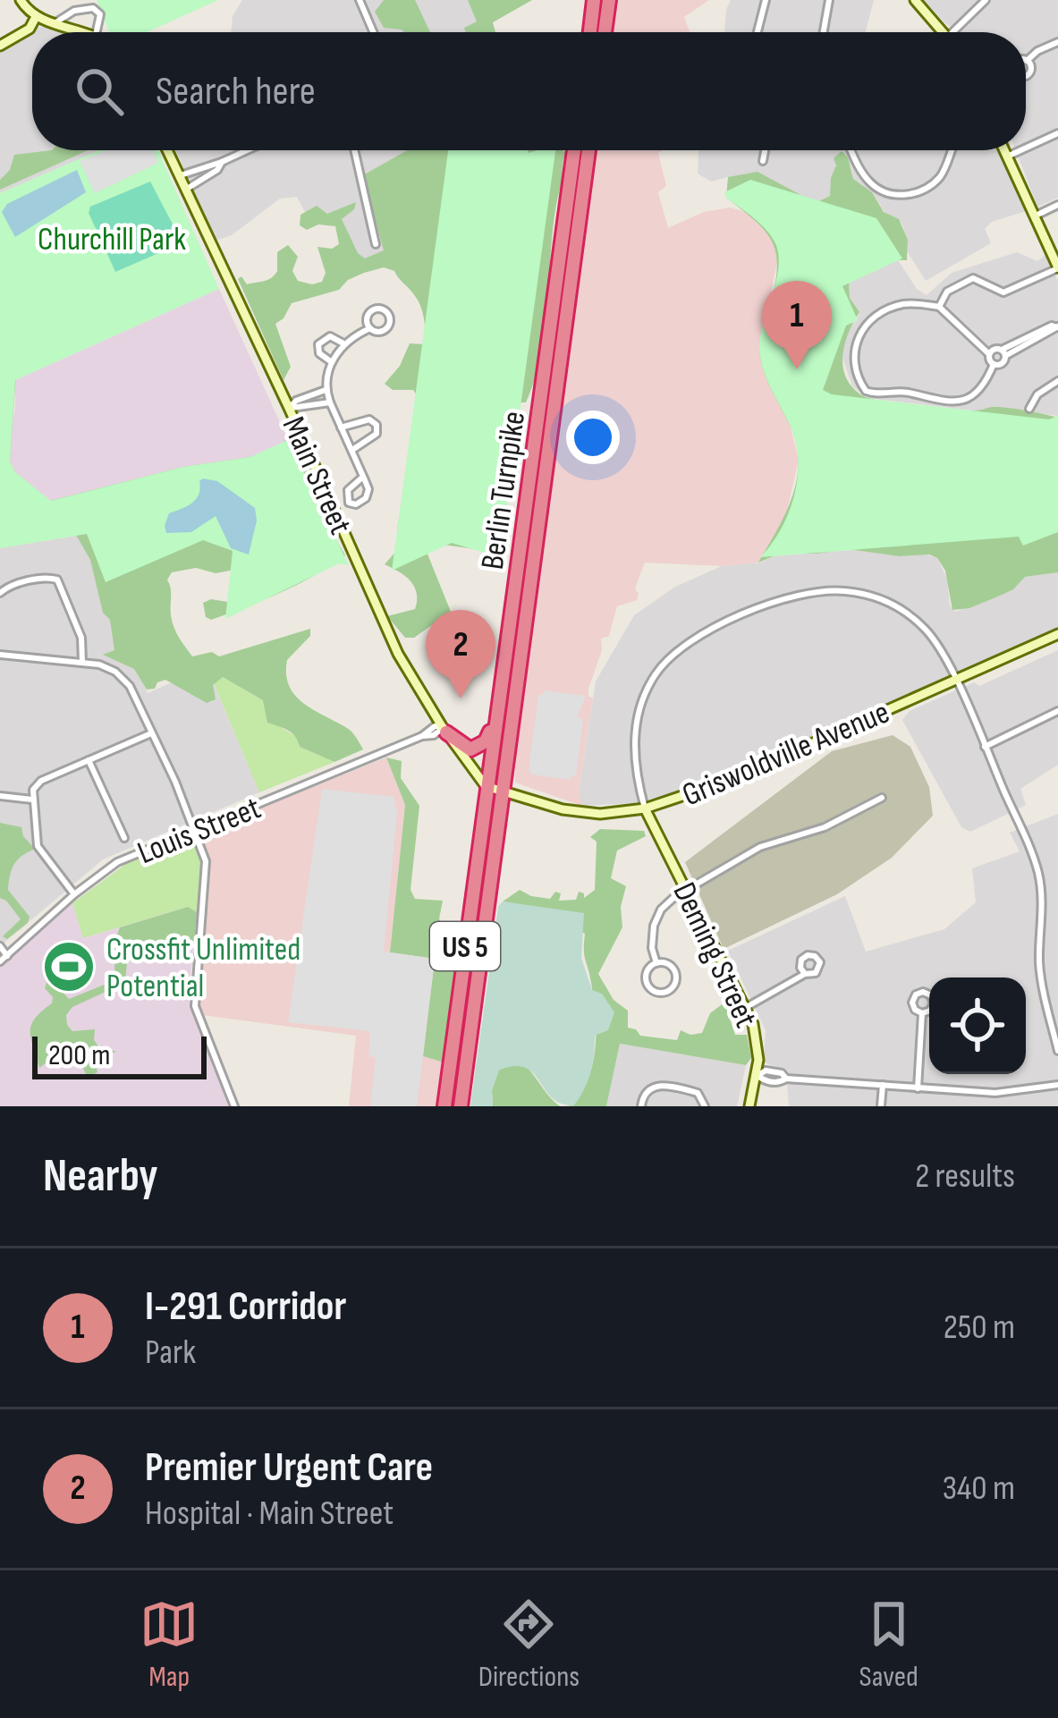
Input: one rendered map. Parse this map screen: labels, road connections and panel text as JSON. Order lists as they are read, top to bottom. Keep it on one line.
{"streets":{"highway":["Berlin Turnpike","US 5"],"street":["Main Street","Griswoldville Avenue","Louis Street","Deming Street"]},"crossings":[["Main Street","Berlin Turnpike"],["Main Street","Louis Street"],["Berlin Turnpike","Griswoldville Avenue"],["Griswoldville Avenue","Deming Street"]],"parks":["Churchill Park"],"places":{"sports":["Crossfit Unlimited Potential"]},"scale_bar":"200 m","page":{"search":"Search here","pins":["1","2"],"scale":"200 m","heading":["Nearby","2 results"],"list":[{"mark":"1","name":"I-291 Corridor","note":"Park","value":"250 m"},{"mark":"2","name":"Premier Urgent Care","note":"Hospital · Main Street","value":"340 m"}],"nav":["Map","Directions","Saved"]}}
